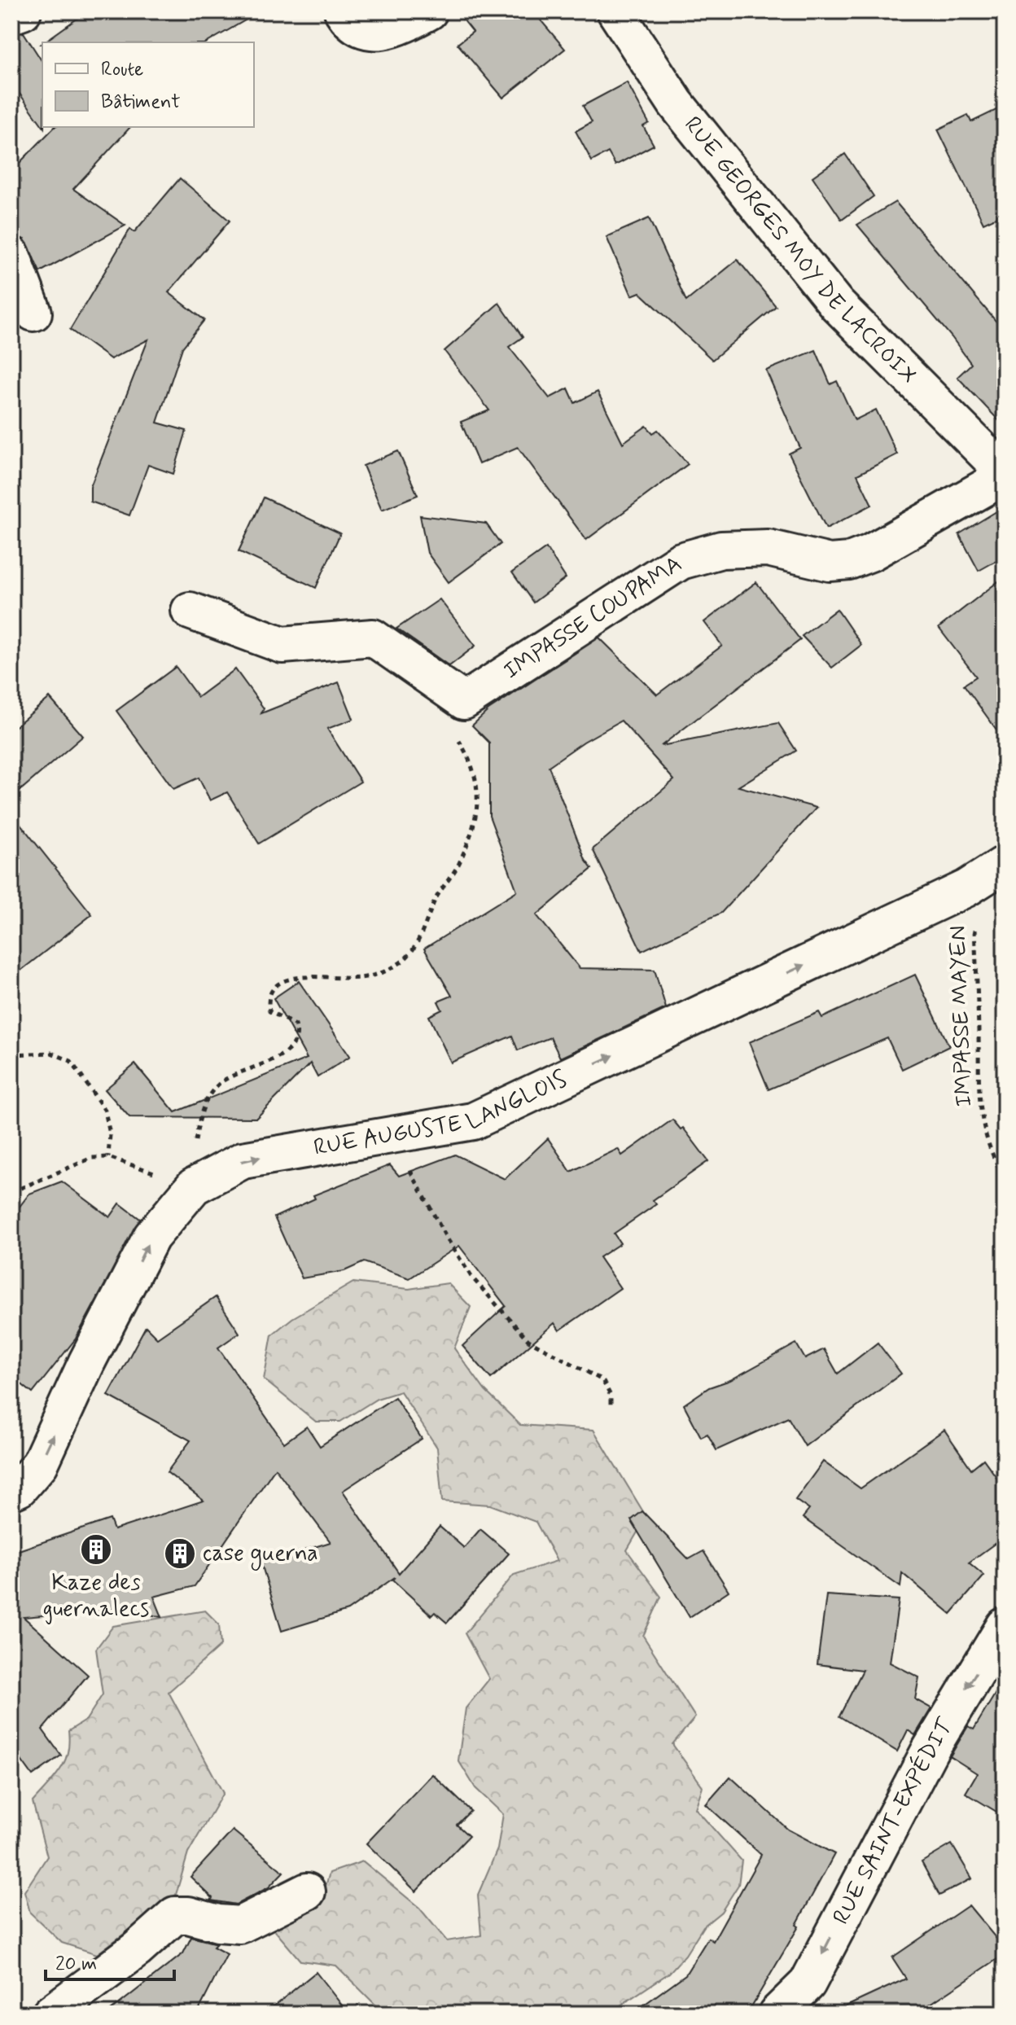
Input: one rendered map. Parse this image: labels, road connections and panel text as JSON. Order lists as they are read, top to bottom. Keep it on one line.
{"streets":{"street":["RUE GEORGES MOY DE LACROIX","IMPASSE COUPAMA","RUE AUGUSTE LANGLOIS","RUE SAINT-EXPÉDIT"],"path":["IMPASSE MAYEN"]},"crossings":[["RUE GEORGES MOY DE LACROIX","IMPASSE COUPAMA"],["IMPASSE MAYEN","RUE AUGUSTE LANGLOIS"]],"one_way":["RUE AUGUSTE LANGLOIS","RUE SAINT-EXPÉDIT"],"places":{"building":["Kaze des guernalecs","case guerna"]},"legend":["Route","Bâtiment"],"scale_bar":"20 m"}
